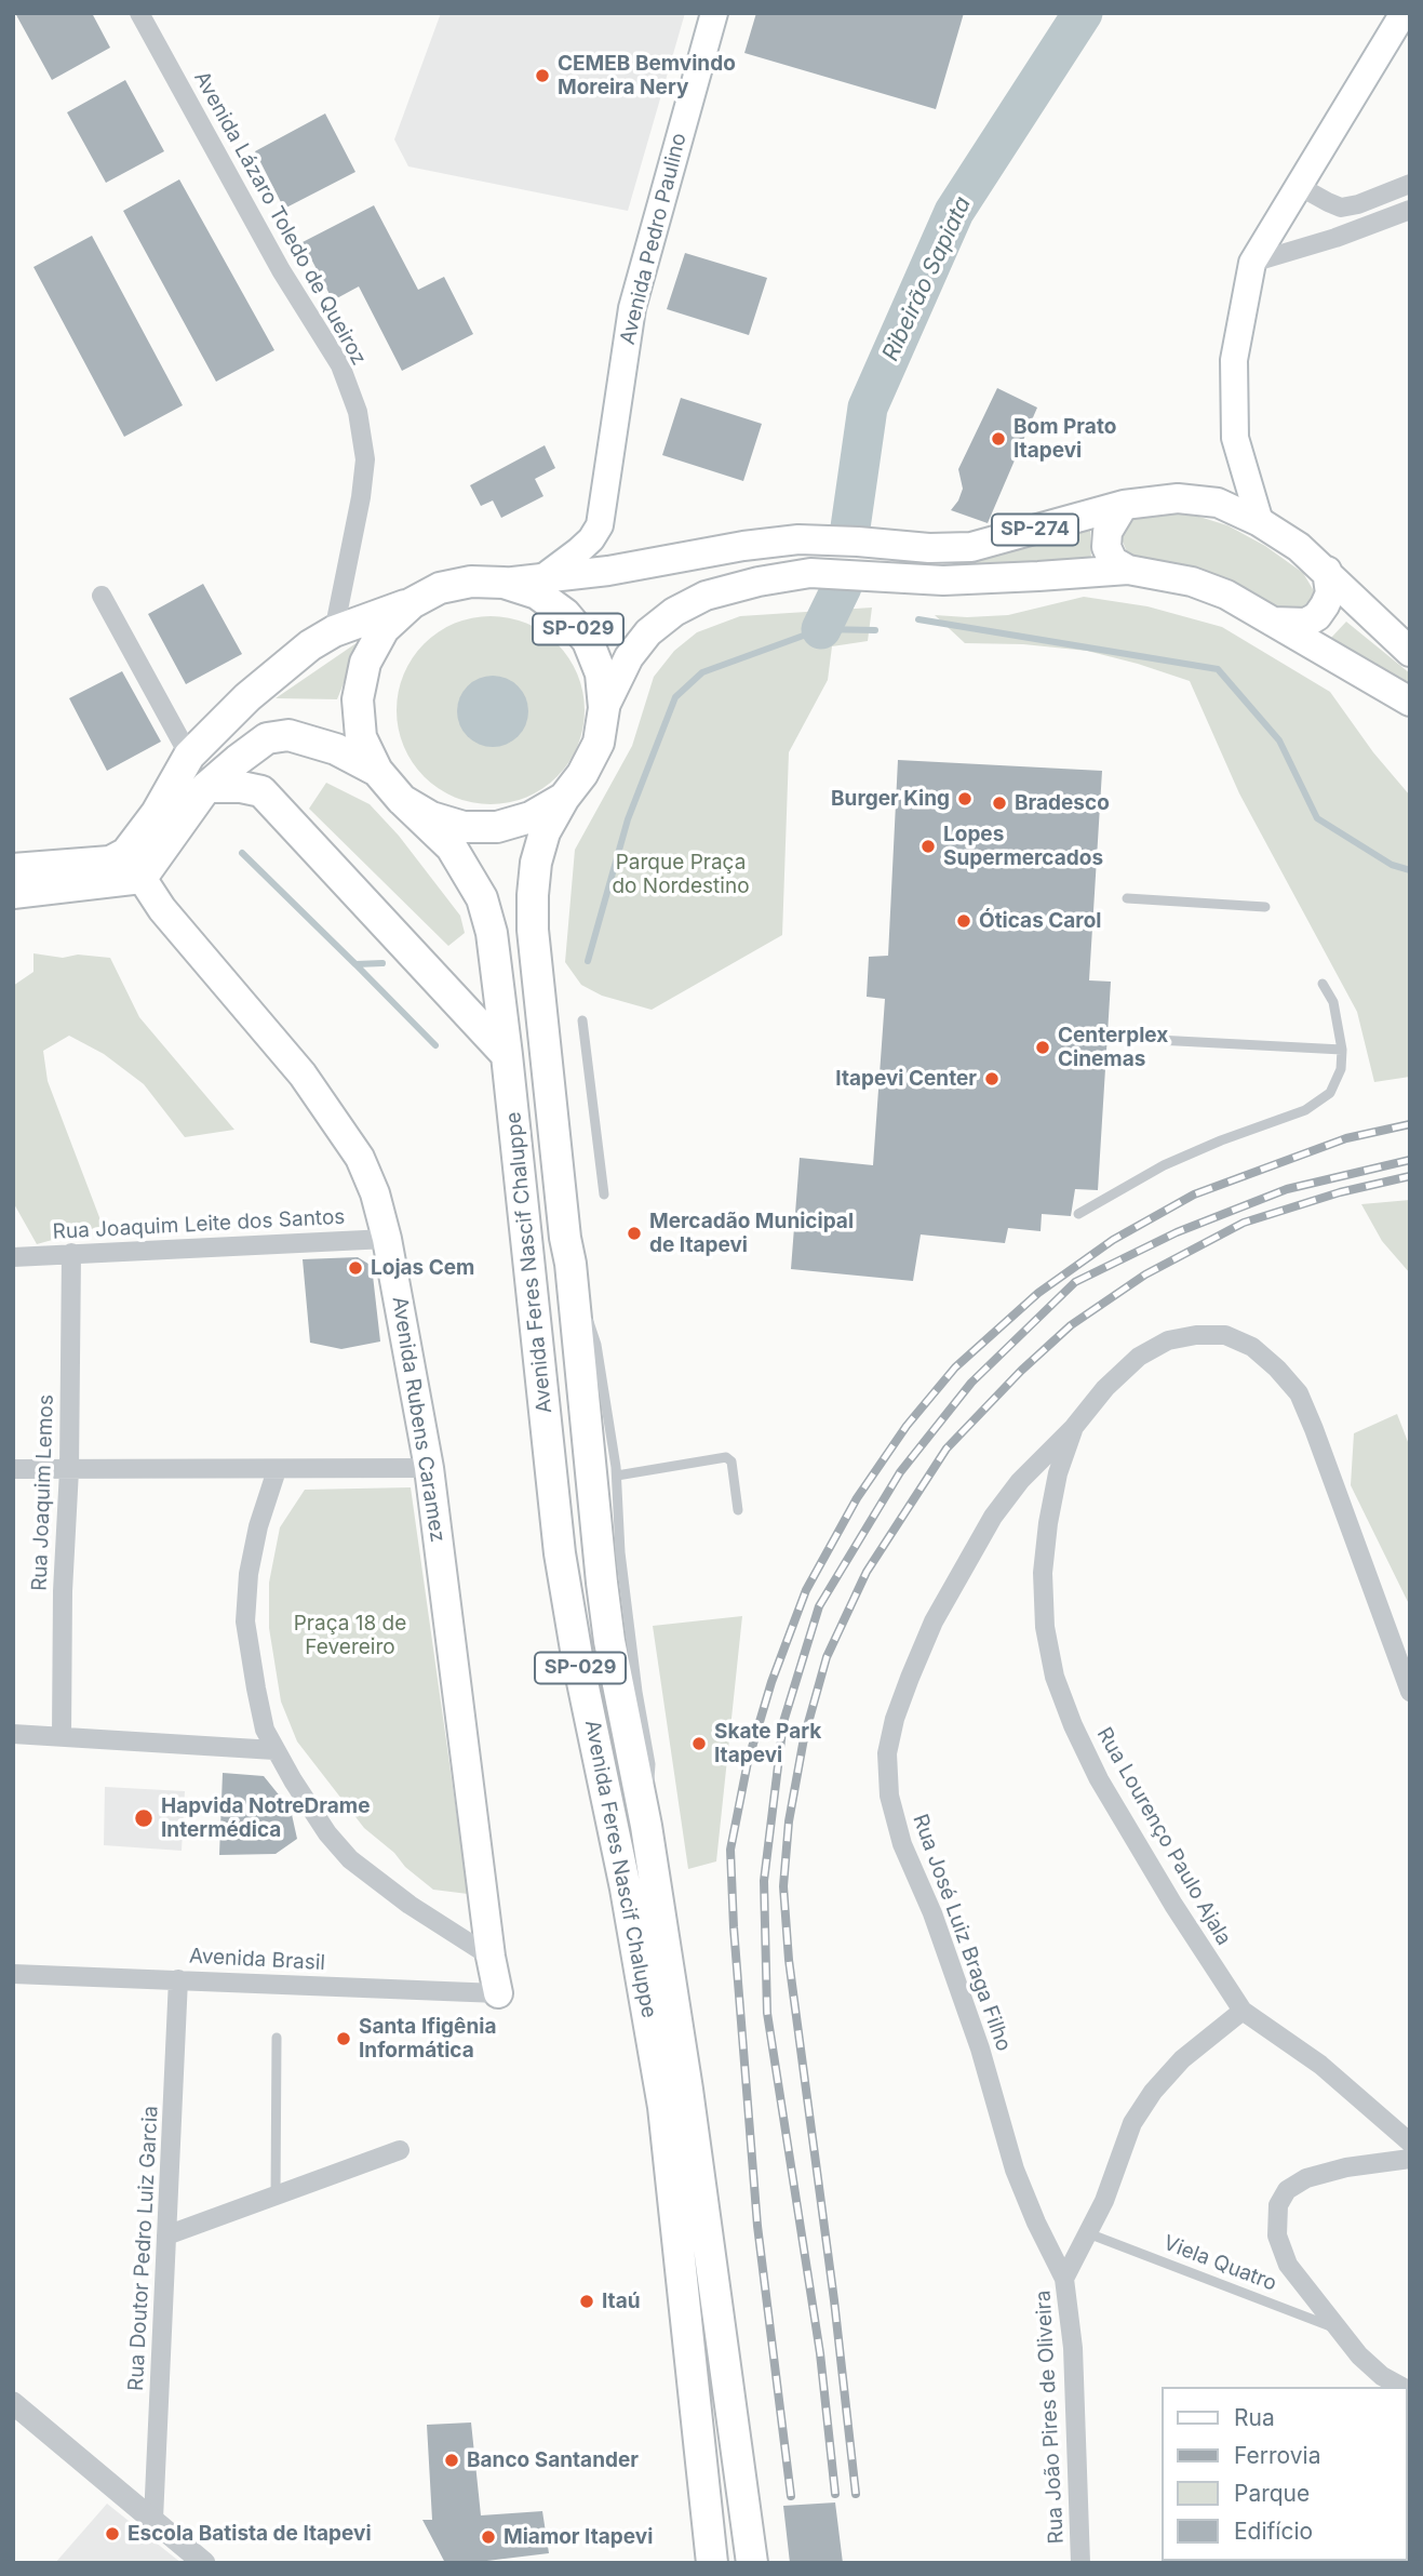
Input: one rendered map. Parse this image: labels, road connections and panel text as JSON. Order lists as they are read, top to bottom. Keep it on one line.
{"streets":{"highway":["SP-029","Avenida Feres Nascif Chaluppe"],"main road":["Avenida Pedro Paulino","SP-274","Avenida Rubens Caramez"],"street":["Avenida Lázaro Toledo de Queiroz","Rua Joaquim Leite dos Santos","Rua Joaquim Lemos","Rua Lourenço Paulo Ajala","Rua José Luiz Braga Filho","Avenida Brasil","Rua Doutor Pedro Luiz Garcia","Rua João Pires de Oliveira"],"lane":["Viela Quatro"]},"crossings":[["Avenida Lázaro Toledo de Queiroz","SP-029"],["Avenida Pedro Paulino","SP-274"],["SP-274","SP-029"],["SP-274","Avenida Feres Nascif Chaluppe"],["SP-029","Avenida Feres Nascif Chaluppe"],["SP-029","Avenida Rubens Caramez"],["Rua Joaquim Leite dos Santos","Avenida Rubens Caramez"],["Rua Joaquim Leite dos Santos","Rua Joaquim Lemos"],["Avenida Rubens Caramez","Avenida Brasil"],["Rua Lourenço Paulo Ajala","Rua José Luiz Braga Filho"],["Rua Lourenço Paulo Ajala","Rua João Pires de Oliveira"],["Rua José Luiz Braga Filho","Rua João Pires de Oliveira"],["Avenida Brasil","Rua Doutor Pedro Luiz Garcia"],["Viela Quatro","Rua João Pires de Oliveira"]],"water":["Ribeirão Sapiata"],"parks":["Parque Praça do Nordestino","Praça 18 de Fevereiro"],"places":["CEMEB Bemvindo Moreira Nery","Bom Prato Itapevi","Burger King","Bradesco","Lopes Supermercados","Óticas Carol","Centerplex Cinemas","Itapevi Center","Mercadão Municipal de Itapevi","Lojas Cem","Skate Park Itapevi","Hapvida NotreDrame Intermédica","Santa Ifigênia Informática","Itaú","Banco Santander","Escola Batista de Itapevi","Miamor Itapevi"],"legend":["Rua","Ferrovia","Parque","Edifício"]}
